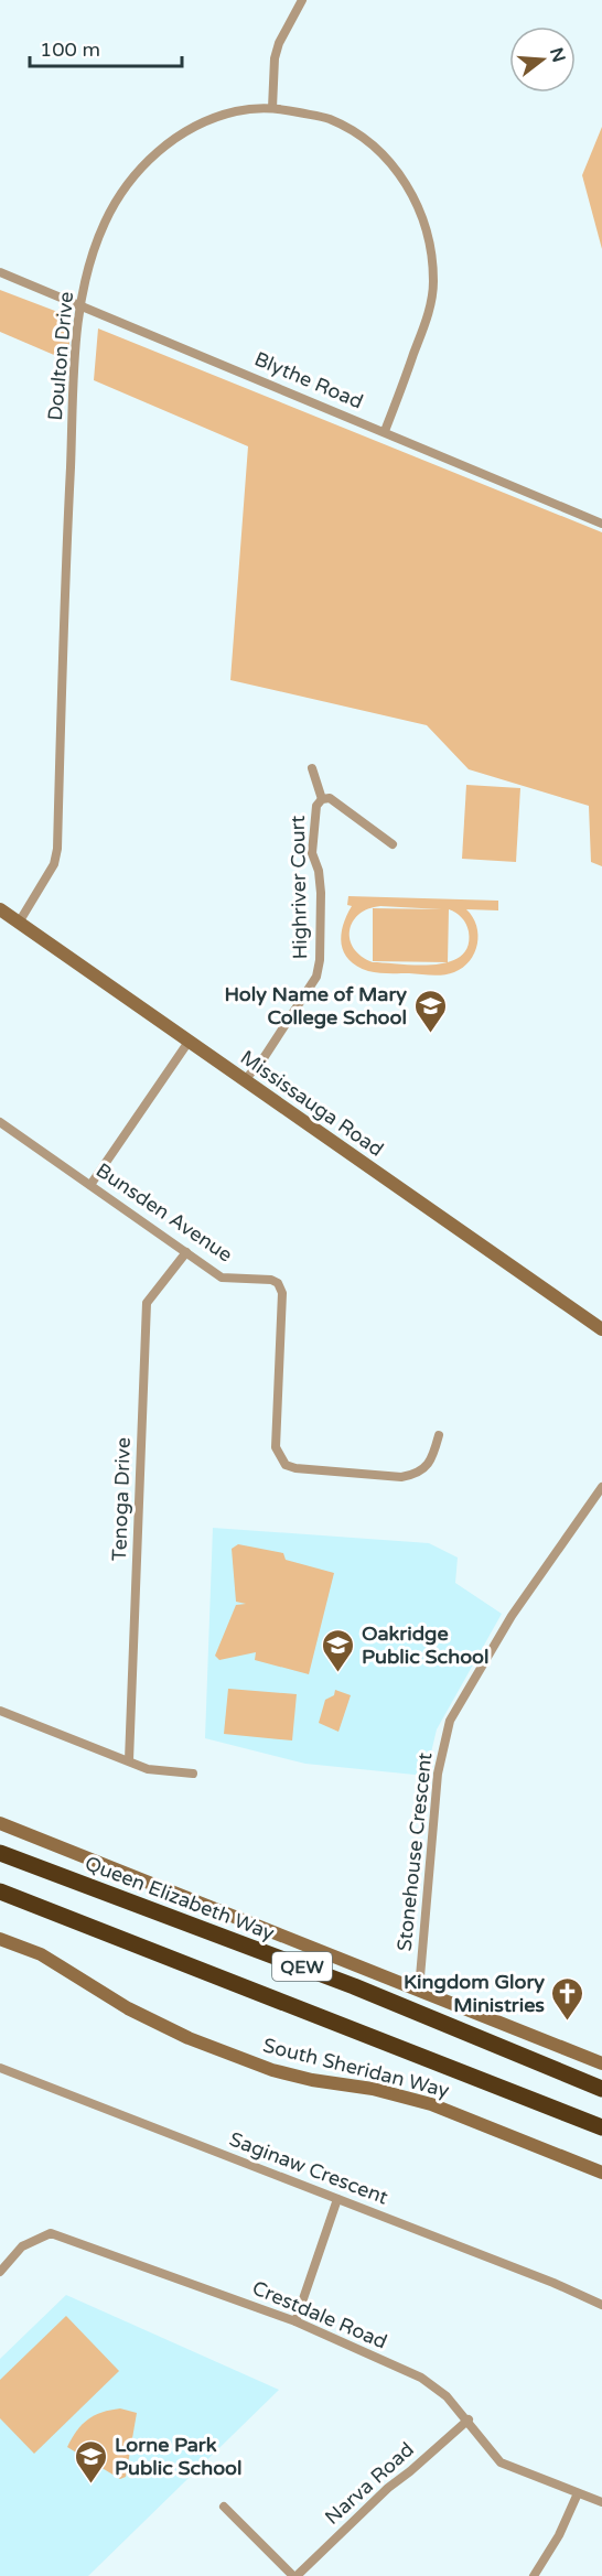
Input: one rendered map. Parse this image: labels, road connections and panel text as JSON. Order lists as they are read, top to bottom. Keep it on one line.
{"streets":{"highway":["Queen Elizabeth Way","QEW"],"street":["Doulton Drive","Blythe Road","Highriver Court","Mississauga Road","Bunsden Avenue","Tenoga Drive","Stonehouse Crescent","South Sheridan Way","Saginaw Crescent","Crestdale Road","Narva Road"]},"crossings":[["Doulton Drive","Blythe Road"],["Doulton Drive","Mississauga Road"],["Highriver Court","Mississauga Road"],["Bunsden Avenue","Tenoga Drive"],["Crestdale Road","Narva Road"]],"places":{"school or university":["Holy Name of Mary College School","Oakridge Public School","Lorne Park Public School"],"church":["Kingdom Glory Ministries"]},"scale_bar":"100 m","north":"right"}
